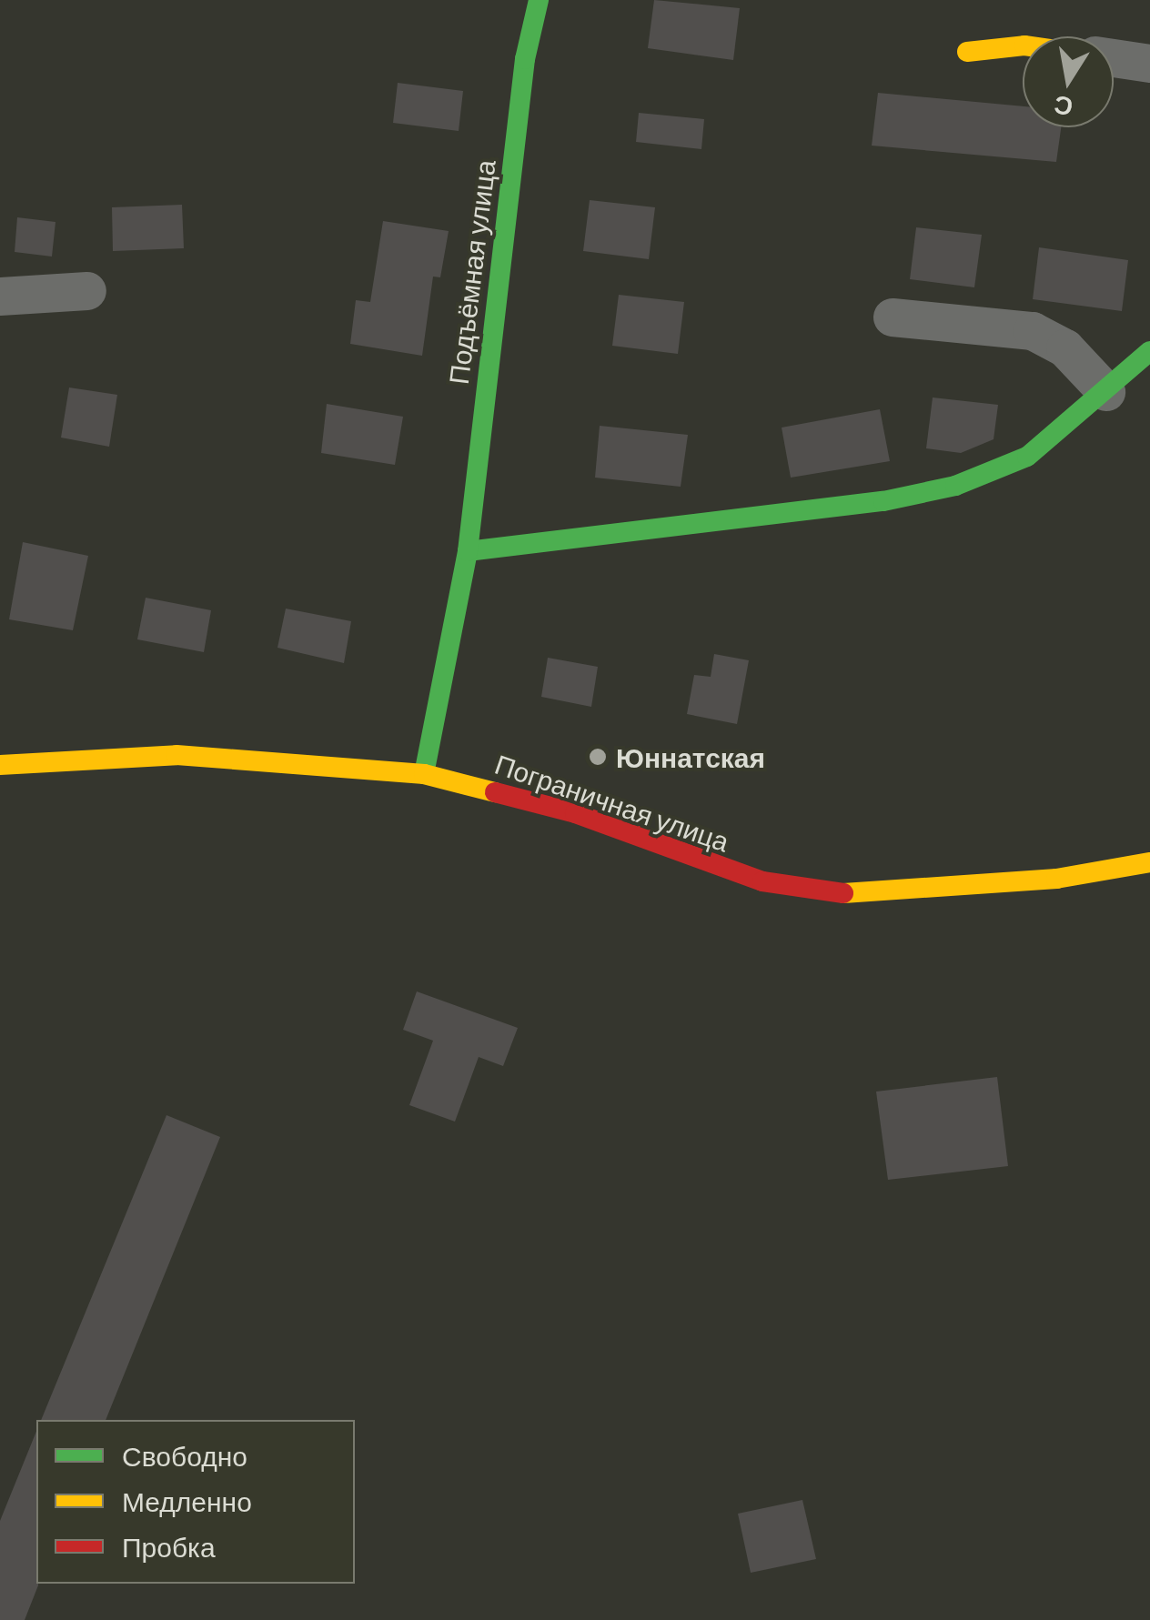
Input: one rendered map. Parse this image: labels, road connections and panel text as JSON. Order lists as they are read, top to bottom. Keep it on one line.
{"streets":{"street":["Подъёмная улица","Пограничная улица"]},"crossings":[["Подъёмная улица","Пограничная улица"]],"places":["Юннатская"],"legend":["Свободно","Медленно","Пробка"],"north":"bottom"}
